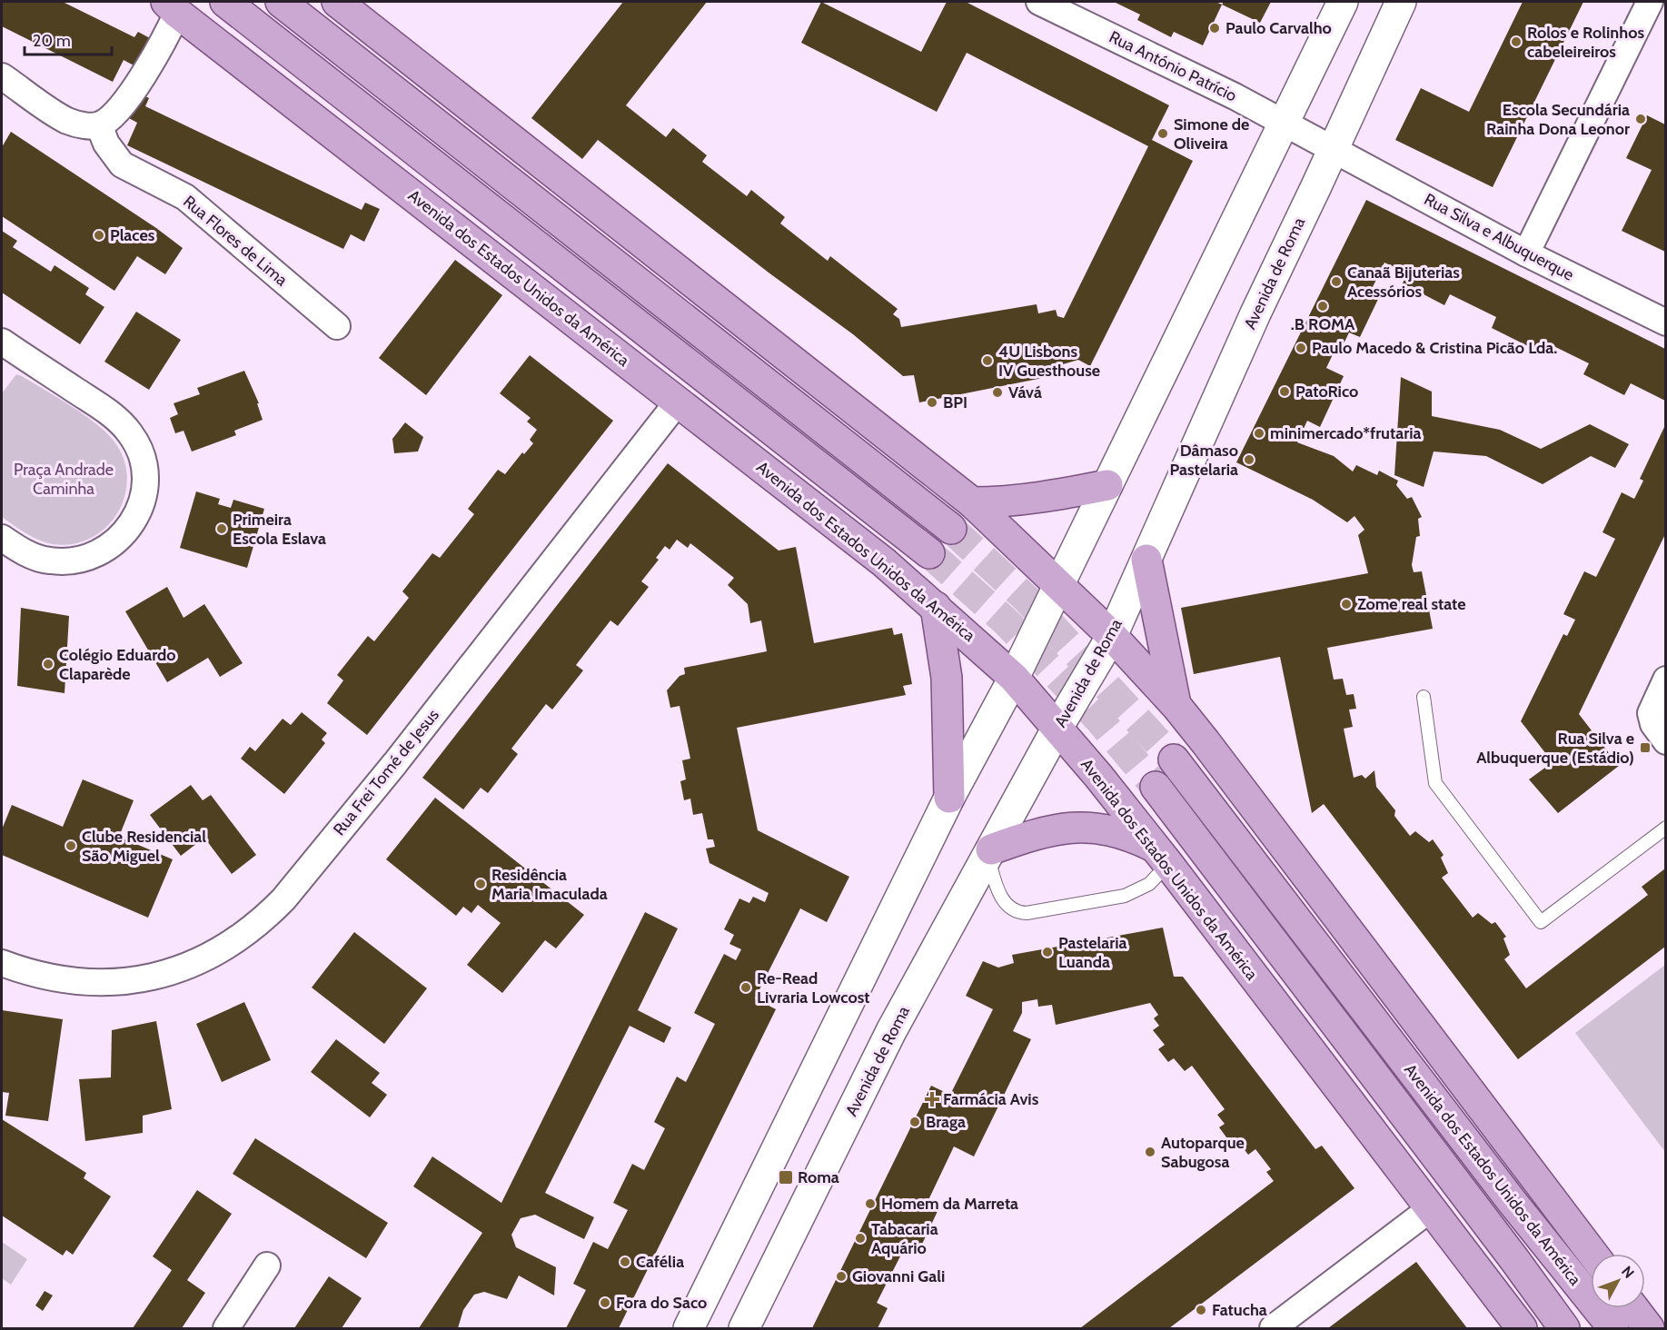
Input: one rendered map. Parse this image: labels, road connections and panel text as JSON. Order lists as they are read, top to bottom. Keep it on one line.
{"streets":{"main road":["Avenida de Roma","Avenida dos Estados Unidos da América"],"street":["Rua António Patrício","Rua Silva e Albuquerque","Rua Flores de Lima","Rua Frei Tomé de Jesus"]},"crossings":[["Rua António Patrício","Rua Silva e Albuquerque"],["Rua António Patrício","Avenida de Roma"],["Rua Silva e Albuquerque","Avenida de Roma"],["Avenida de Roma","Avenida dos Estados Unidos da América"],["Avenida dos Estados Unidos da América","Rua Frei Tomé de Jesus"]],"parks":["Praça Andrade Caminha"],"places":{"other":["Paulo Carvalho","Rolos e Rolinhos cabeleireiros","Escola Secundária Rainha Dona Leonor","Simone de Oliveira","Places","Canaã Bijuterias Acessórios",".B ROMA","Paulo Macedo & Cristina Picão Lda.","4U Lisbons IV Guesthouse","PatoRico","Vává","BPI","minimercado*frutaria","Dâmaso Pastelaria","Primeira Escola Eslava","Zome real state","Colégio Eduardo Claparède","Clube Residencial São Miguel","Residência Maria Imaculada","Pastelaria Luanda","Re-Read Livraria Lowcost","Braga","Autoparque Sabugosa","Homem da Marreta","Tabacaria Aquário","Cafélia","Giovanni Gali","Fora do Saco","Fatucha"],"transit":["Rua Silva e Albuquerque (Estádio)","Roma"],"health":["Farmácia Avis"]},"scale_bar":"20 m","north":"top right"}
